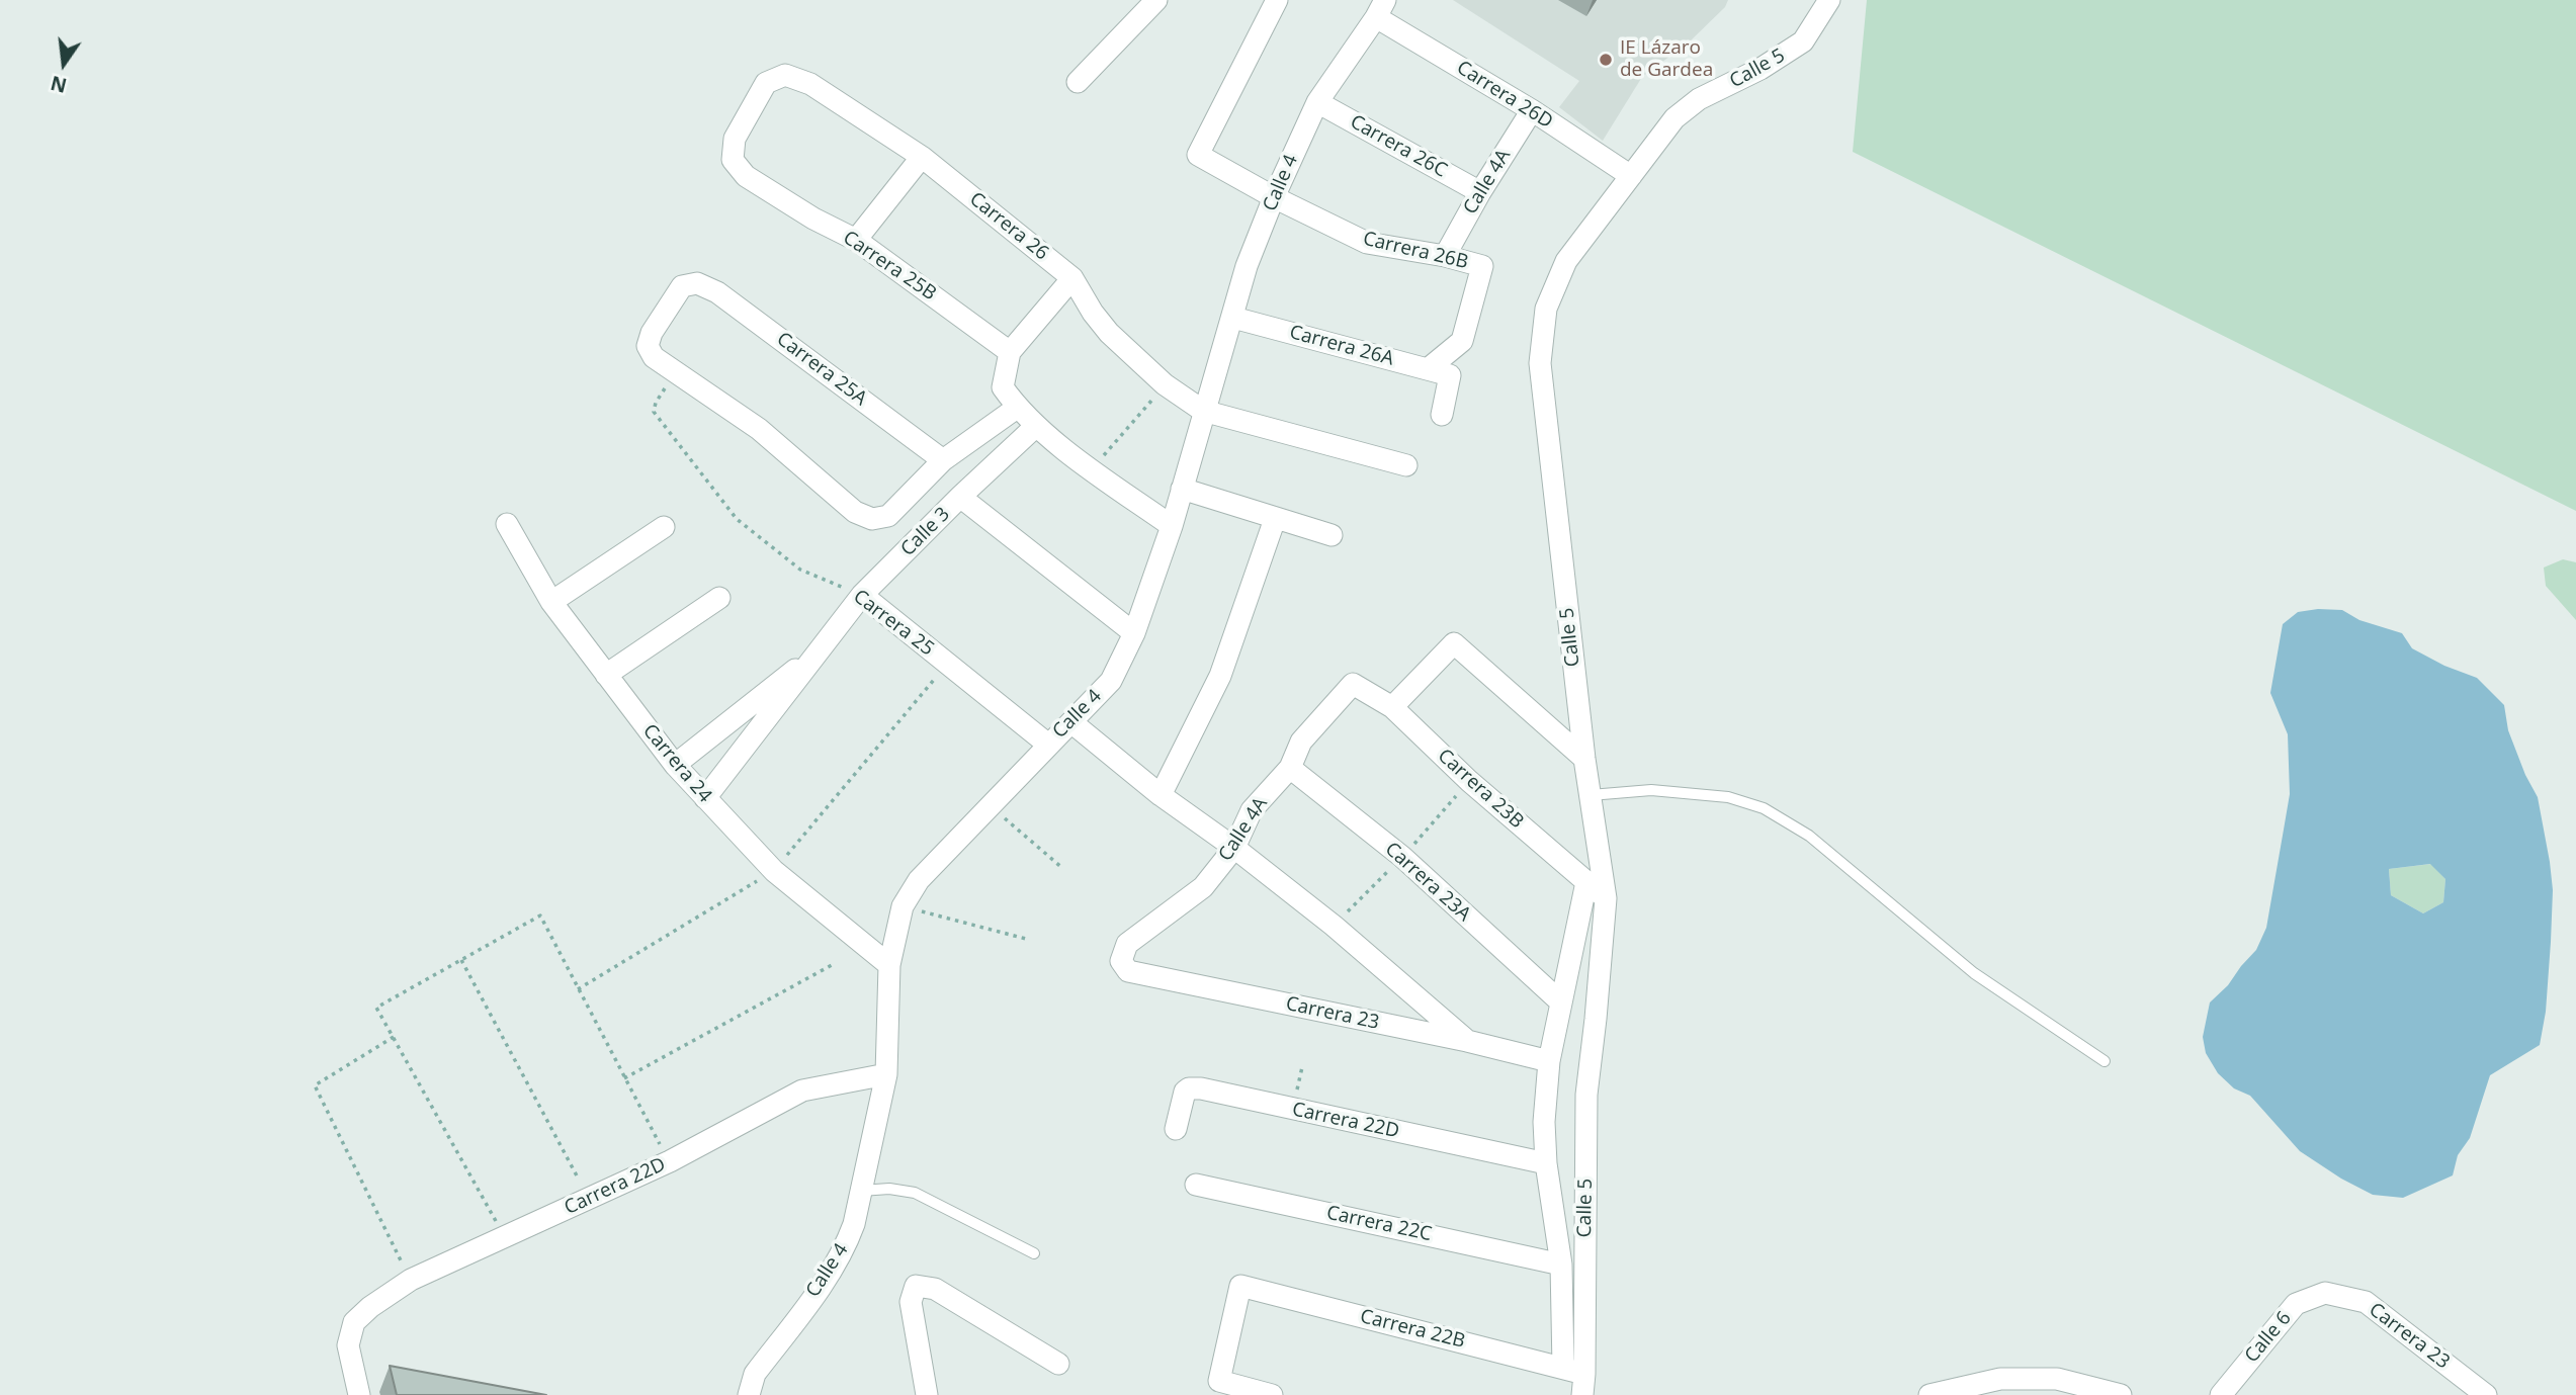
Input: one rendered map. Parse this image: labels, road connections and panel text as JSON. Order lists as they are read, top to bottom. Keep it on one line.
{"streets":{"street":["Calle 5","Carrera 26D","Carrera 26C","Calle 4A","Calle 4","Carrera 26","Carrera 26B","Carrera 25B","Carrera 26A","Carrera 25A","Calle 3","Carrera 25","Carrera 24","Carrera 23B","Carrera 23A","Carrera 23","Carrera 22D","Carrera 22C","Carrera 22B","Calle 6"]},"crossings":[["Calle 5","Carrera 26D"],["Calle 5","Carrera 23B"],["Calle 5","Carrera 22B"],["Carrera 26D","Calle 4A"],["Carrera 26D","Calle 4"],["Carrera 26C","Calle 4A"],["Carrera 26C","Calle 4"],["Calle 4A","Carrera 26B"],["Calle 4A","Carrera 23B"],["Calle 4A","Carrera 23A"],["Calle 4A","Carrera 23"],["Calle 4","Carrera 26"],["Calle 4","Carrera 26B"],["Calle 4","Carrera 26A"],["Calle 4","Carrera 25"],["Calle 4","Carrera 24"],["Calle 4","Carrera 22D"],["Carrera 26","Carrera 25B"],["Carrera 26B","Carrera 26A"],["Calle 3","Carrera 25"],["Calle 3","Carrera 24"],["Carrera 23","Calle 6"]],"places":["IE Lázaro de Gardea"],"north":"bottom"}
